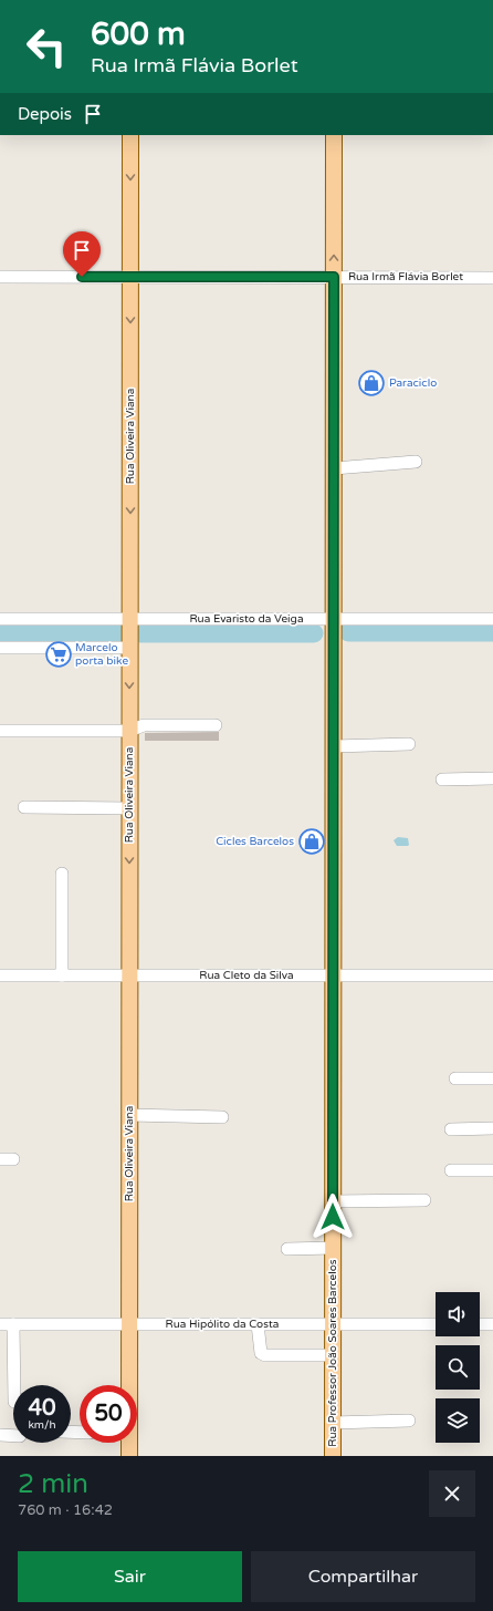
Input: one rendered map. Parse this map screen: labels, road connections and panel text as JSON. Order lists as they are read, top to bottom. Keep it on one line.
{"streets":{"main road":["Rua Oliveira Viana","Rua Professor João Soares Barcelos"],"street":["Rua Irmã Flávia Borlet","Rua Evaristo da Veiga","Rua Cleto da Silva","Rua Hipólito da Costa"]},"crossings":[["Rua Irmã Flávia Borlet","Rua Oliveira Viana"],["Rua Irmã Flávia Borlet","Rua Professor João Soares Barcelos"],["Rua Oliveira Viana","Rua Evaristo da Veiga"],["Rua Oliveira Viana","Rua Cleto da Silva"],["Rua Oliveira Viana","Rua Hipólito da Costa"],["Rua Evaristo da Veiga","Rua Professor João Soares Barcelos"],["Rua Cleto da Silva","Rua Professor João Soares Barcelos"],["Rua Hipólito da Costa","Rua Professor João Soares Barcelos"]],"one_way":["Rua Oliveira Viana"],"places":{"shop":["Paraciclo","Cicles Barcelos"],"supermarket":["Marcelo porta bike"]},"page":{"turn":["600 m","Rua Irmã Flávia Borlet"],"then":"Depois","speed":"40 km/h","limit":"50","heading":["2 min","760 m · 16:42"],"buttons":["Sair","Compartilhar"]}}
